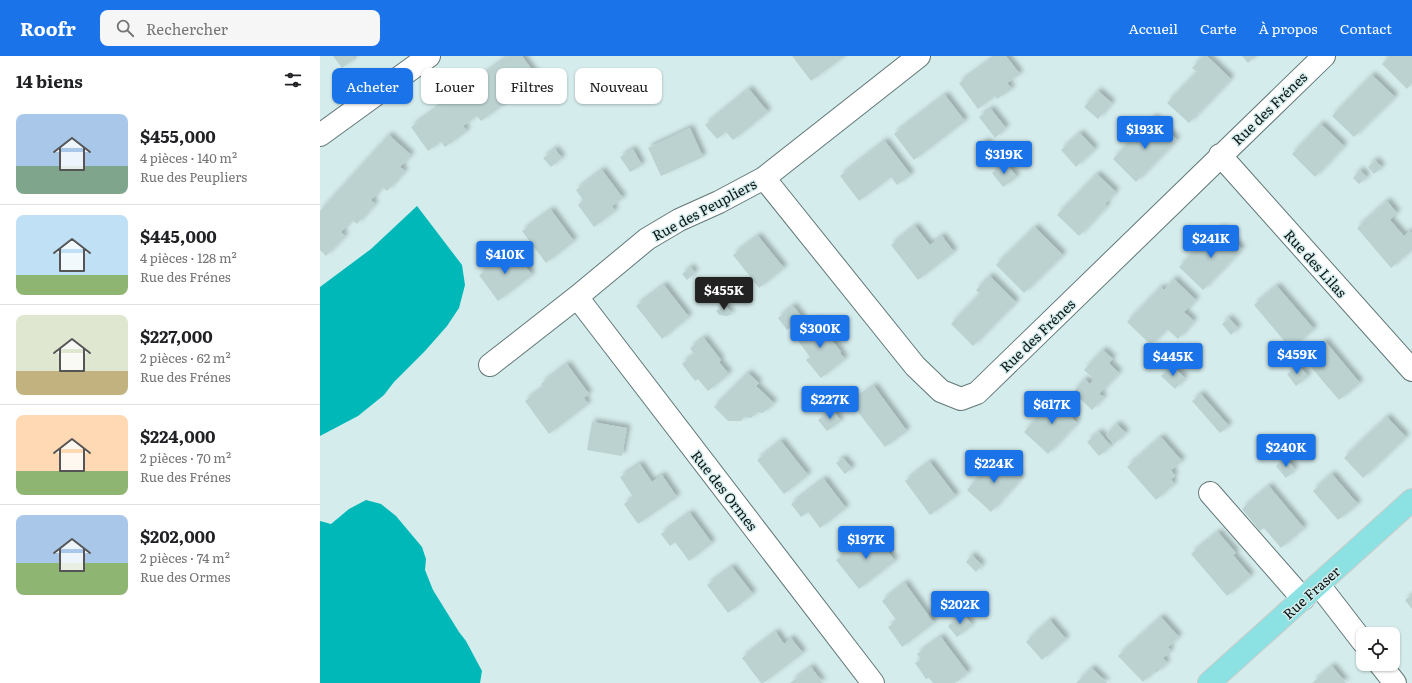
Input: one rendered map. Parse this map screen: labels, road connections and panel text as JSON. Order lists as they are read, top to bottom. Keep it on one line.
{"streets":{"main road":["Rue Fraser"],"street":["Rue des Frénes","Rue des Peupliers","Rue des Lilas","Rue des Ormes"]},"crossings":[["Rue des Frénes","Rue des Peupliers"],["Rue des Frénes","Rue des Lilas"],["Rue des Peupliers","Rue des Ormes"]],"page":{"header":"Roofr","search":"Rechercher","nav":["Accueil","Carte","À propos","Contact"],"heading":"14 biens","chip":["Acheter","Louer","Filtres","Nouveau"],"list":[{"name":"$455,000","note":"4 pièces · 140 m² · Rue des Peupliers"},{"name":"$445,000","note":"4 pièces · 128 m² · Rue des Frénes"},{"name":"$227,000","note":"2 pièces · 62 m² · Rue des Frénes"},{"name":"$224,000","note":"2 pièces · 70 m² · Rue des Frénes"},{"name":"$202,000","note":"2 pièces · 74 m² · Rue des Ormes"}],"price":["$193K","$319K","$241K","$410K","$455K","$300K","$459K","$445K","$227K","$617K","$240K","$224K","$197K","$202K"]}}
